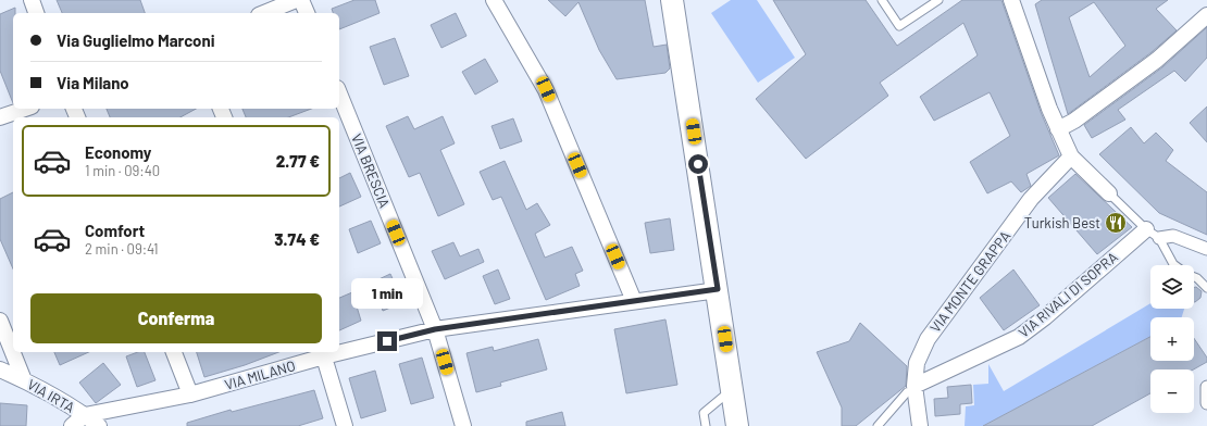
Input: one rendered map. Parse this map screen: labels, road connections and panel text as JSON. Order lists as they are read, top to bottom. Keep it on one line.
{"streets":{"street":["VIA BRESCIA","VIA MONTE GRAPPA","VIA RIVALI DI SOPRA","VIA MILANO","VIA IRTA"]},"crossings":[["VIA BRESCIA","VIA MILANO"],["VIA MONTE GRAPPA","VIA RIVALI DI SOPRA"],["VIA MILANO","VIA IRTA"]],"places":{"restaurant":["Turkish Best"]},"page":{"banner":["Via Guglielmo Marconi","Via Milano"],"list":[{"name":"Economy","note":"1 min · 09:40","value":"2.77 €"},{"name":"Comfort","note":"2 min · 09:41","value":"3.74 €"}],"map_buttons":["+","−"],"bubble":"1 min","buttons":"Conferma"}}
